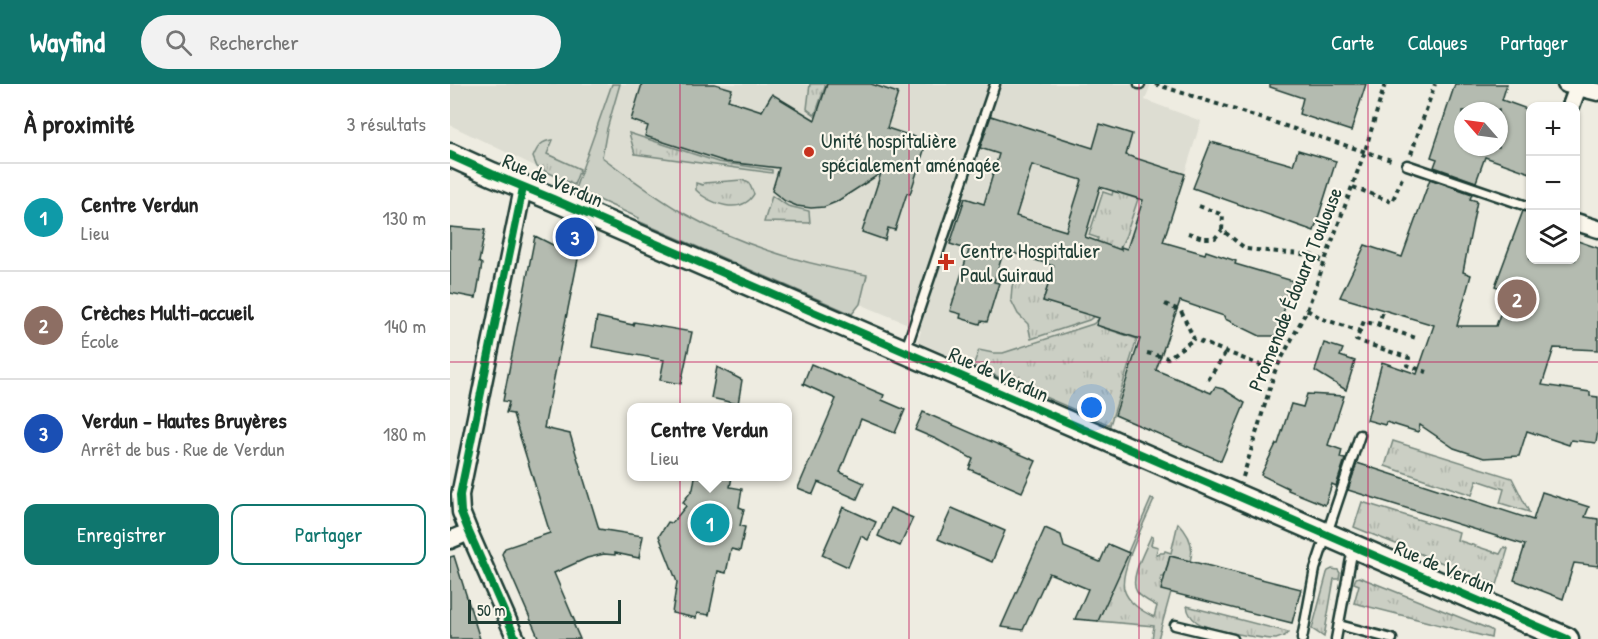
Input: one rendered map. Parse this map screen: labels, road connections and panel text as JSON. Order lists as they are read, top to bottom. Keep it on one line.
{"streets":{"street":["Rue de Verdun"],"path":["Promenade Édouard Toulouse"]},"places":{"other":["Unité hospitalière spécialement aménagée"],"health":["Centre Hospitalier Paul Guiraud"]},"scale_bar":"50 m","north":"top left","page":{"header":"Wayfind","search":"Rechercher","nav":["Carte","Calques","Partager"],"heading":["À proximité","3 résultats"],"map_buttons":["+","−"],"list":[{"mark":"1","name":"Centre Verdun","note":"Lieu","value":"130 m"},{"mark":"2","name":"Crèches Multi-accueil","note":"École","value":"140 m"},{"mark":"3","name":"Verdun - Hautes Bruyères","note":"Arrêt de bus · Rue de Verdun","value":"180 m"}],"pins":["3","2","1"],"popup":["Centre Verdun","Lieu"],"buttons":["Enregistrer","Partager"],"scale":"50 m"}}
